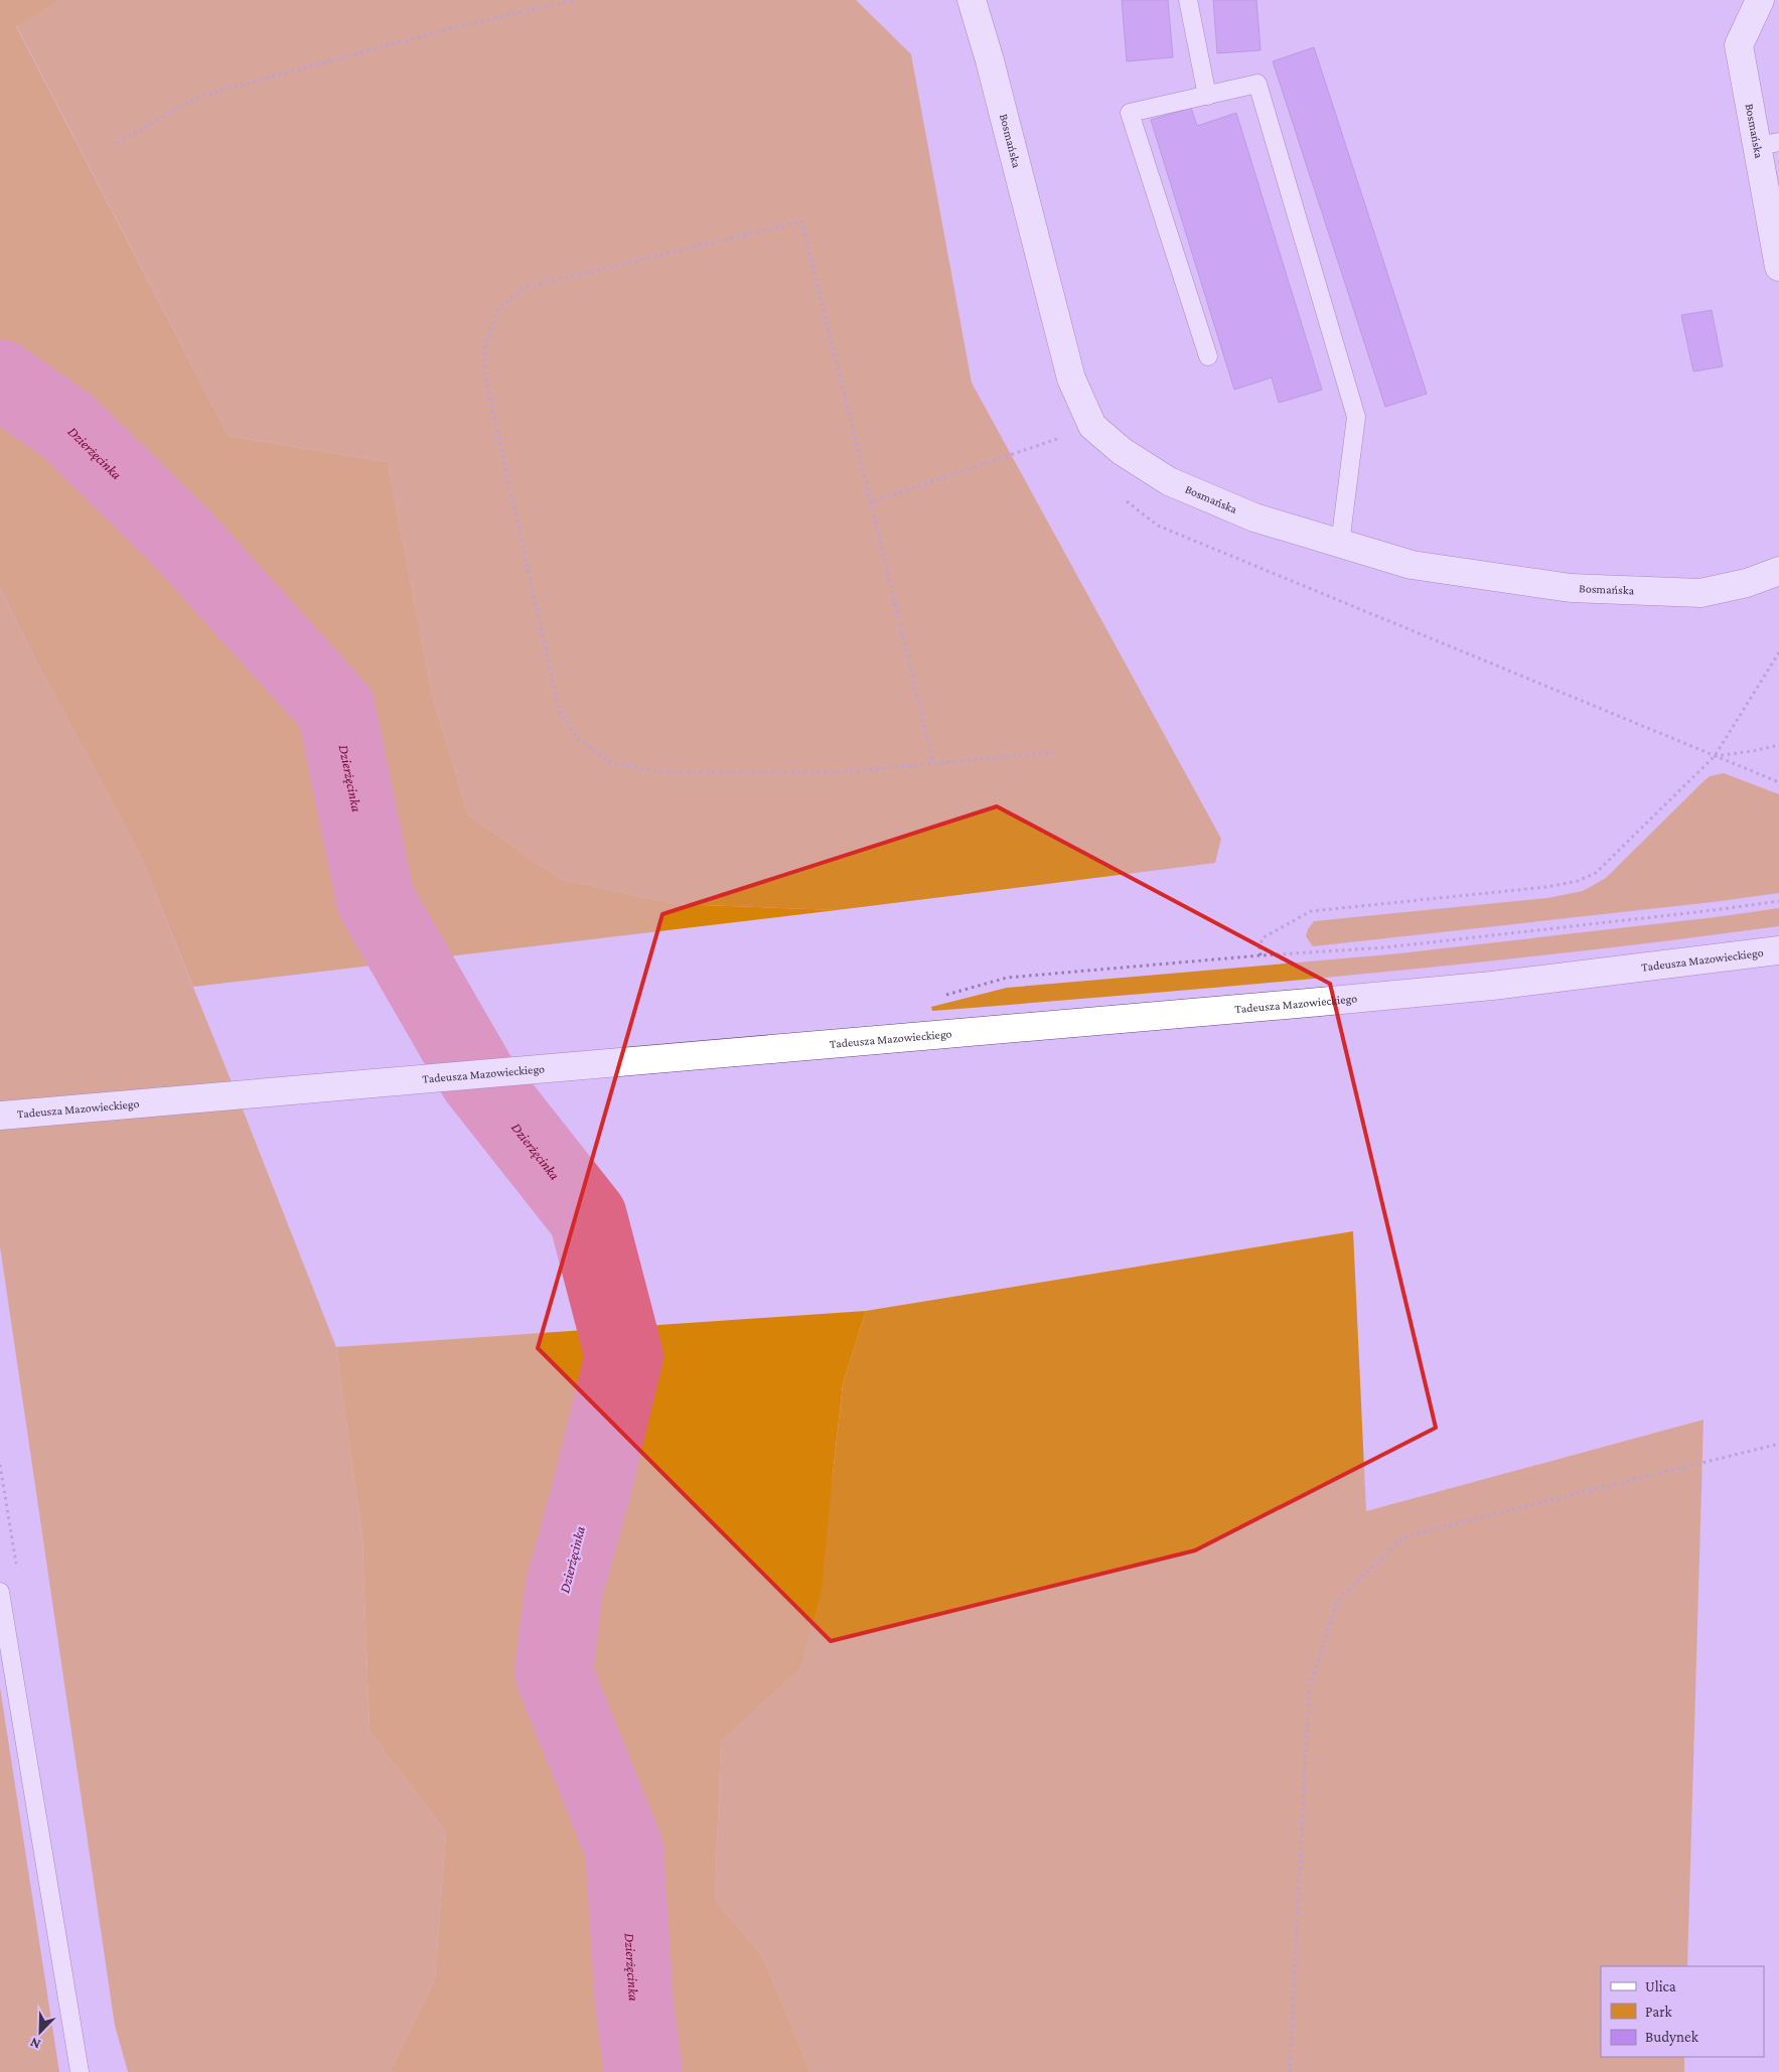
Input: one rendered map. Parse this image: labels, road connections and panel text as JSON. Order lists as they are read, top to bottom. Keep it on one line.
{"streets":{"main road":["Bosmańska","Tadeusza Mazowieckiego"]},"water":["Dzierżęcinka"],"legend":["Ulica","Park","Budynek"],"north":"bottom left"}
